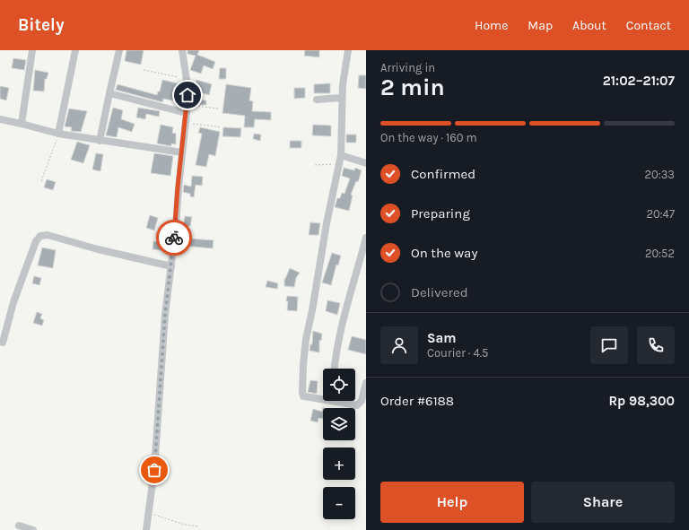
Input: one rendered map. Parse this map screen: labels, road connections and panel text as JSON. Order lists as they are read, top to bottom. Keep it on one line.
{"page":{"header":"Bitely","nav":["Home","Map","About","Contact"],"heading":["2 min","Arriving in","21:02–21:07"],"panel":["Sam","Courier · 4.5","Order #6188","Rp 98,300"],"bar":"On the way · 160 m","list":[["Confirmed","20:33"],["Preparing","20:47"],["On the way","20:52"],"Delivered"],"map_buttons":["+","−"],"buttons":["Help","Share"]}}
